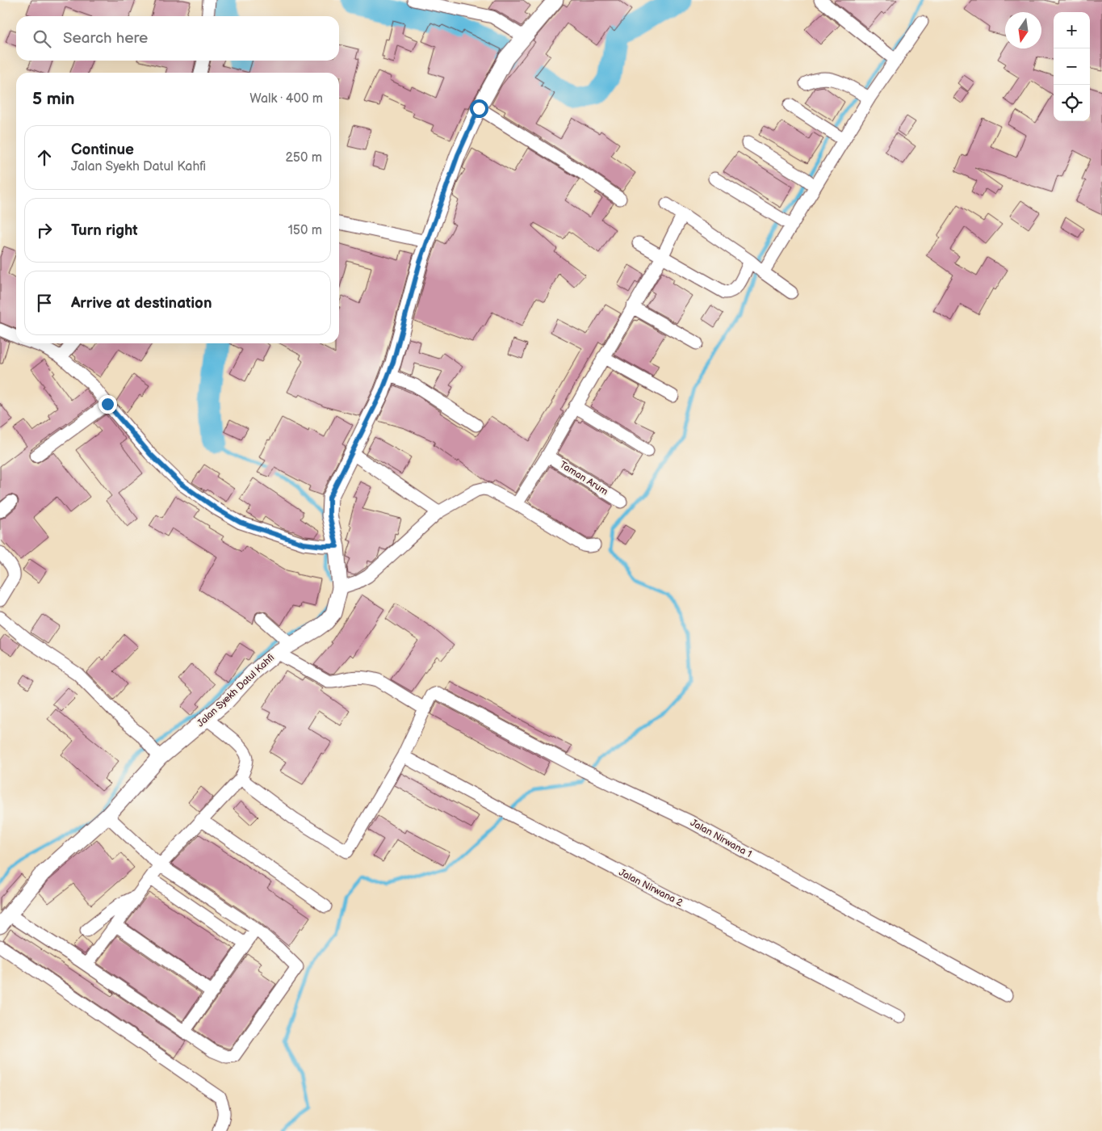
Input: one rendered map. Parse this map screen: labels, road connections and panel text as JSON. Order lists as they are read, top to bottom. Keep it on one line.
{"streets":{"street":["Taman Arum","Jalan Syekh Datul Kahfi","Jalan Nirwana 1","Jalan Nirwana 2"]},"north":"bottom","page":{"map_buttons":["+","−"],"search":"Search here","heading":["5 min","Walk · 400 m"],"list":[["Continue","Jalan Syekh Datul Kahfi","250 m"],["Turn right","150 m"],"Arrive at destination"]}}
